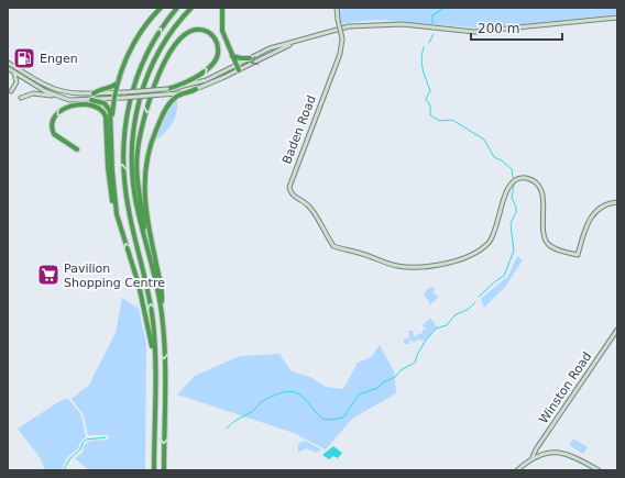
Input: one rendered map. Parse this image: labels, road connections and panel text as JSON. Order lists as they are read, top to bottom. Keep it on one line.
{"streets":{"main road":["Baden Road","Winston Road"]},"places":{"fuel station":["Engen"],"supermarket":["Pavilion Shopping Centre"]},"scale_bar":"200 m"}
